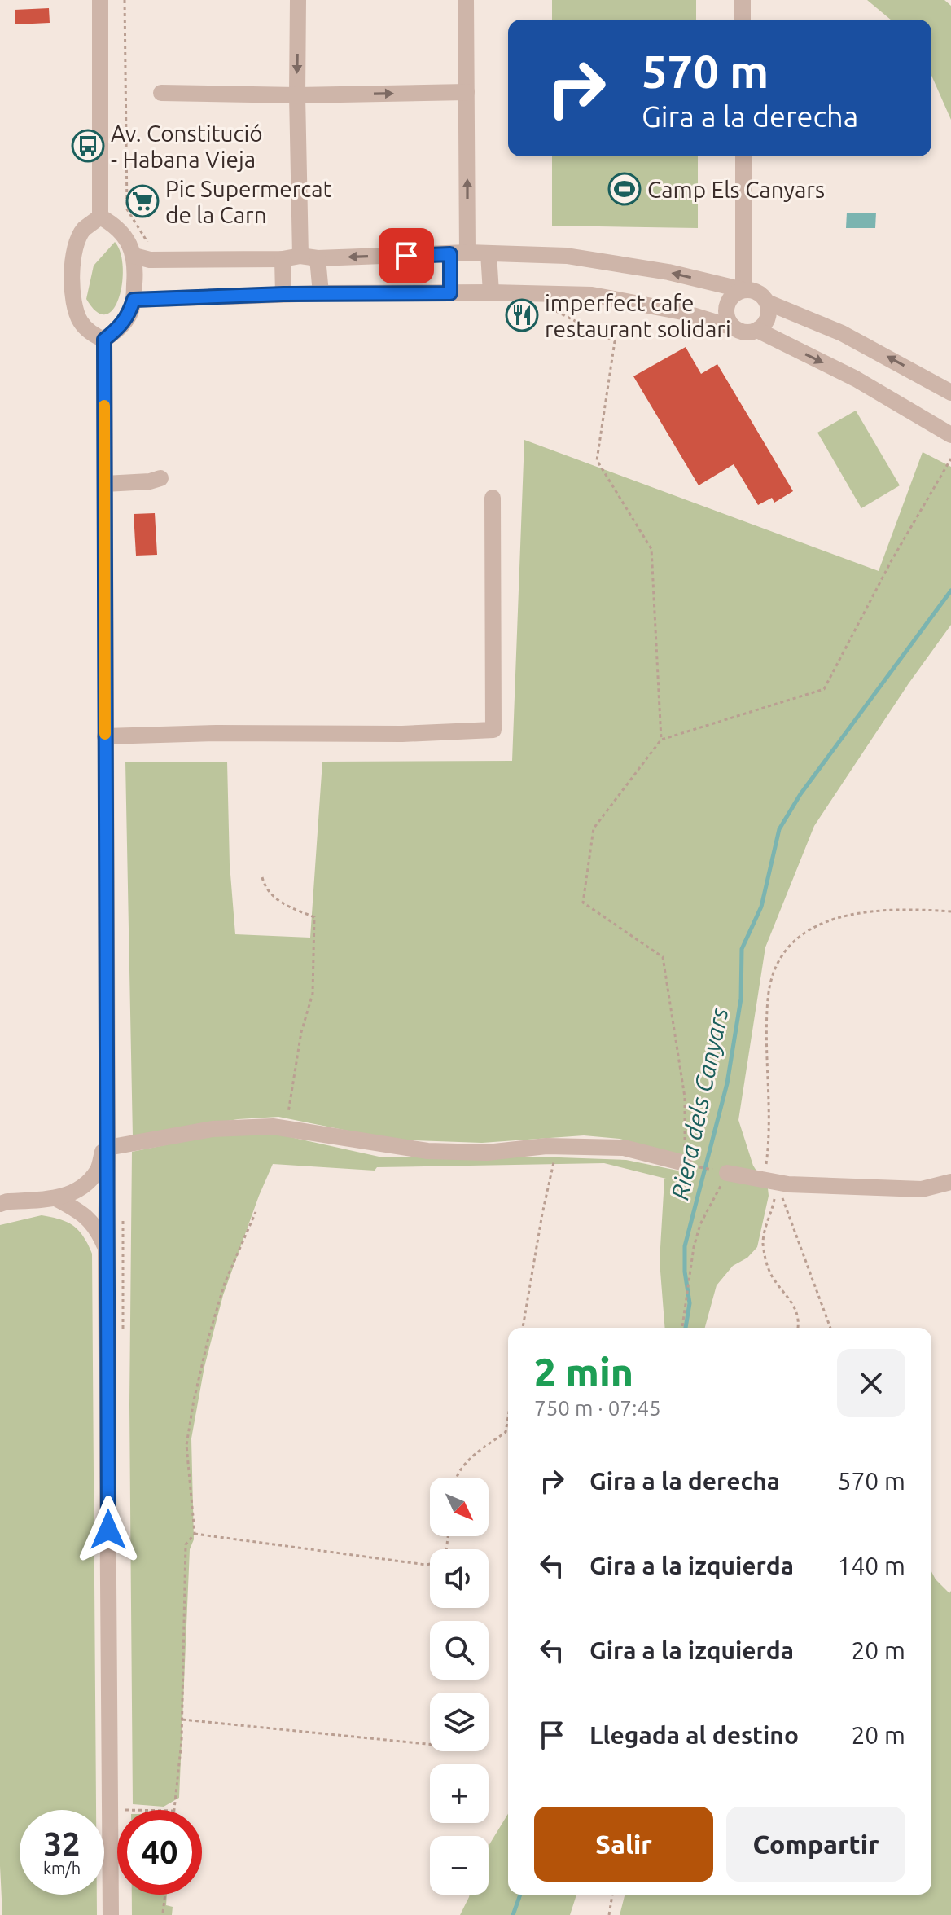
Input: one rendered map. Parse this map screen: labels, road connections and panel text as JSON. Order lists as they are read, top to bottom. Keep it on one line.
{"water":["Riera dels Canyars"],"places":{"bus stop":["Av. Constitució - Habana Vieja"],"sports":["Camp Els Canyars"],"supermarket":["Pic Supermercat de la Carn"],"restaurant":["imperfect cafe restaurant solidari"]},"north":"bottom right","page":{"turn":["570 m","Gira a la derecha"],"heading":["2 min","750 m · 07:45"],"list":[{"name":"Gira a la derecha","value":"570 m"},{"name":"Gira a la izquierda","value":"140 m"},{"name":"Gira a la izquierda","value":"20 m"},{"name":"Llegada al destino","value":"20 m"}],"map_buttons":["+","−"],"buttons":["Salir","Compartir"],"speed":"32 km/h","limit":"40"}}
